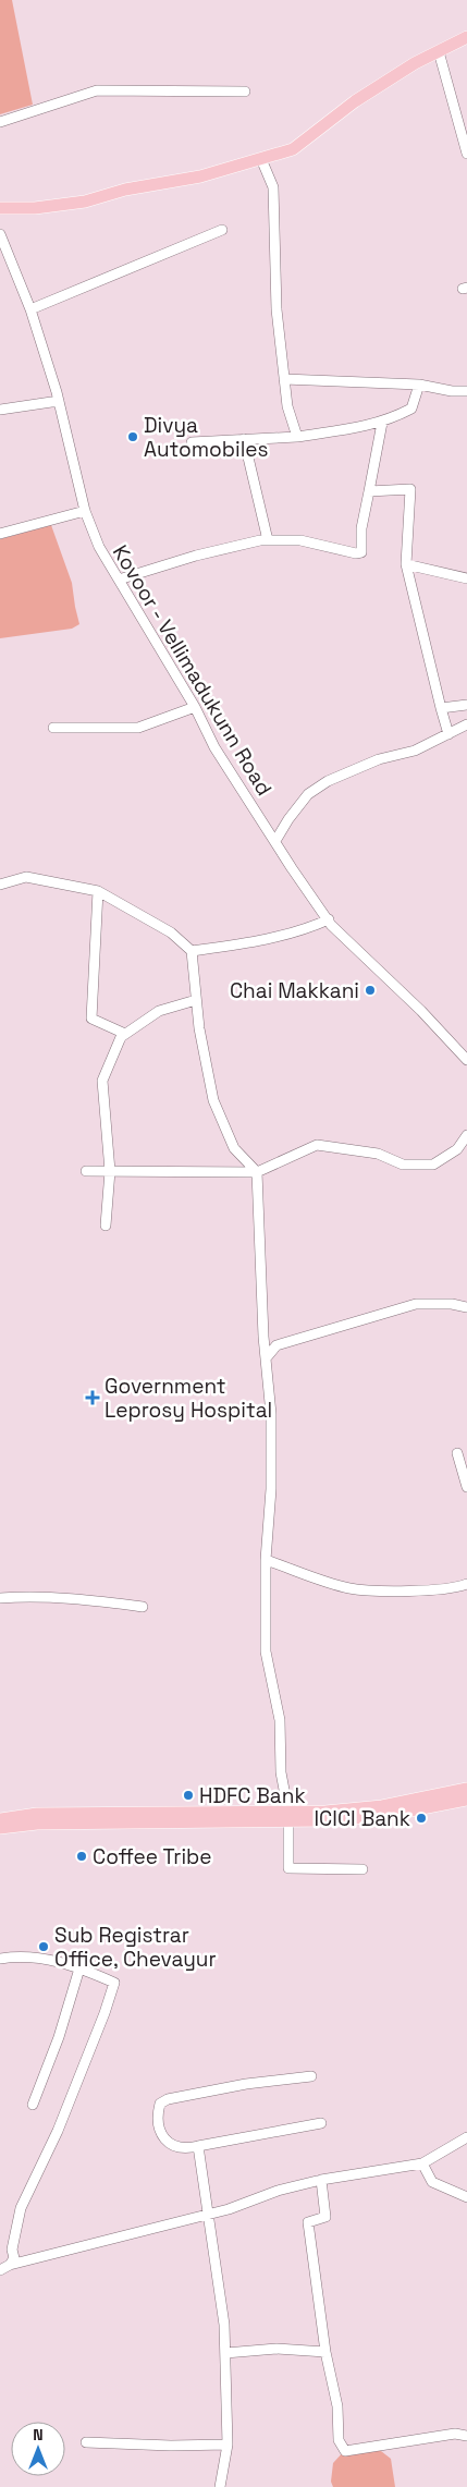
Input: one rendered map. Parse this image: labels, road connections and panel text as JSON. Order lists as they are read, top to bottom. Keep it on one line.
{"streets":{"street":["Kovoor - Vellimadukunn Road"]},"places":{"other":["Divya Automobiles","Chai Makkani","HDFC Bank","ICICI Bank","Coffee Tribe","Sub Registrar Office, Chevayur"],"health":["Government Leprosy Hospital"]},"north":"top"}
